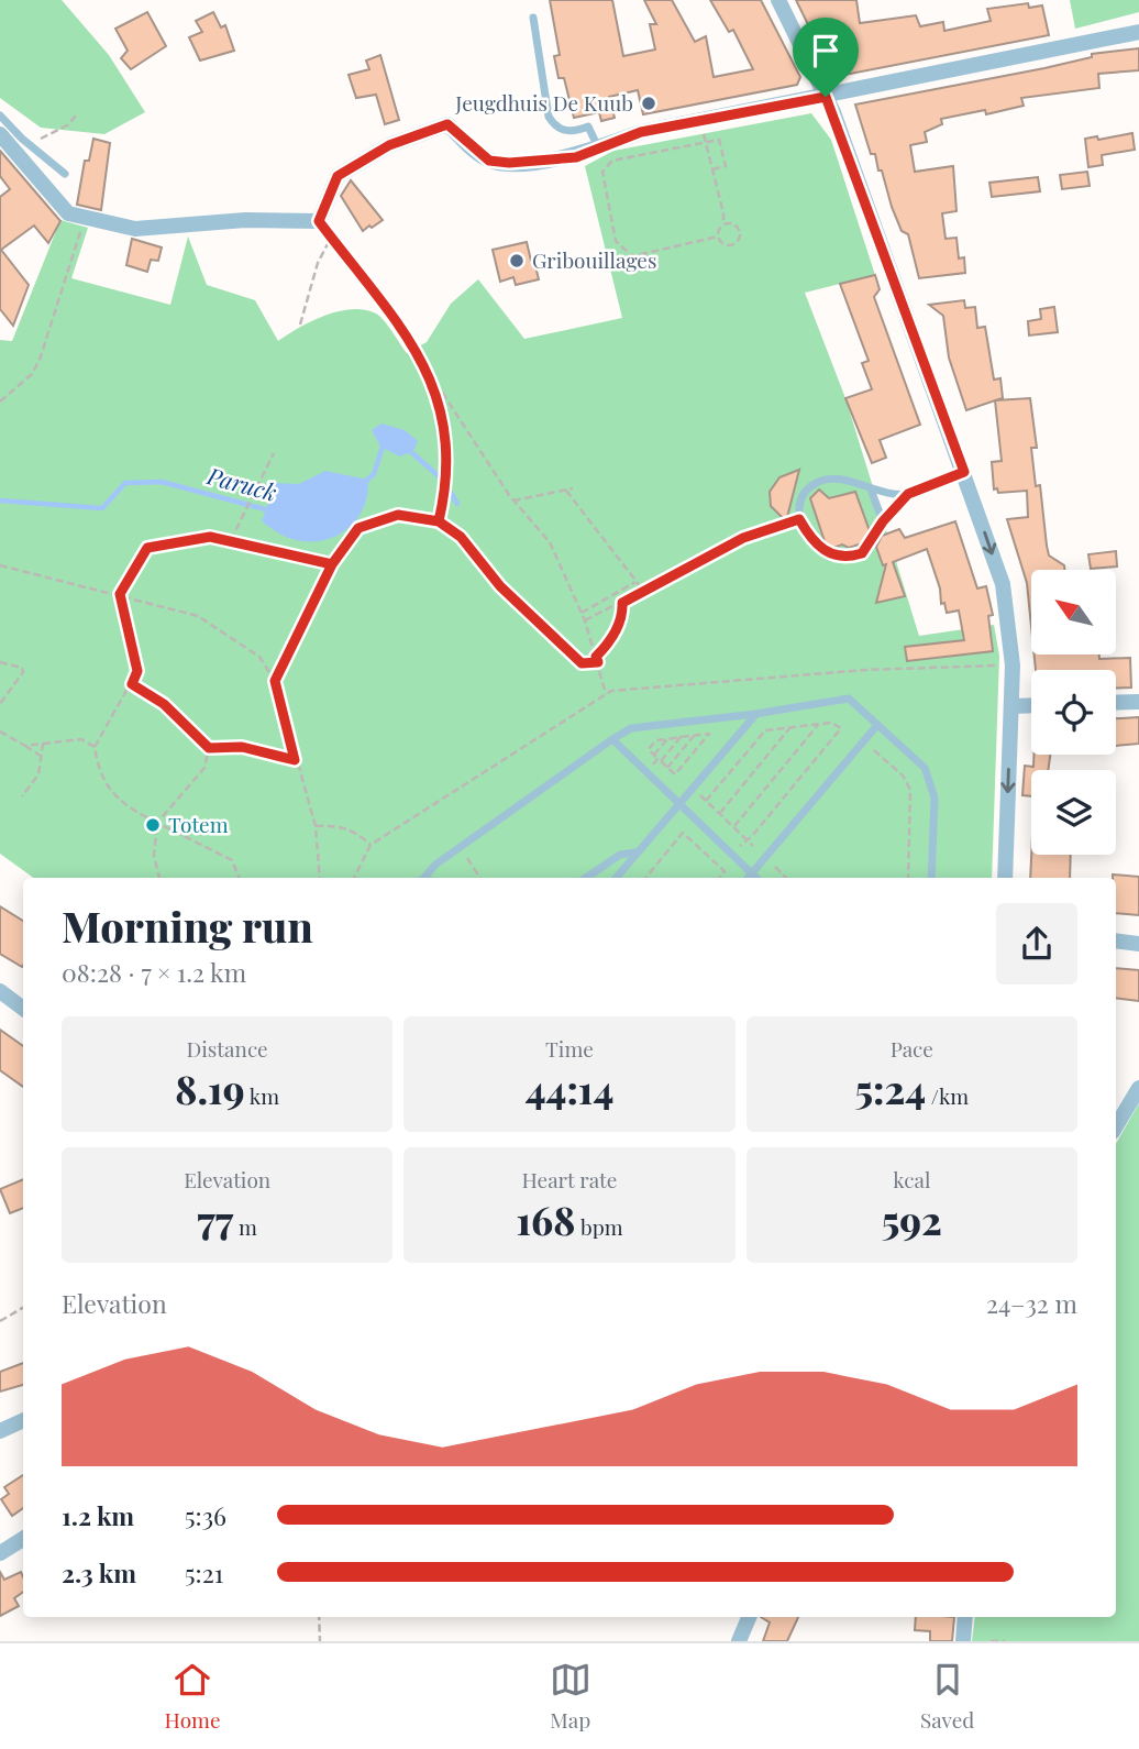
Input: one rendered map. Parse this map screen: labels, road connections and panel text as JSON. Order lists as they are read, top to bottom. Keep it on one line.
{"water":["Paruck"],"places":["Jeugdhuis De Kuub","Gribouillages","Totem"],"north":"top left","page":{"heading":["Morning run","08:28 · 7 × 1.2 km"],"stats":[["Distance","8.19 km"],["Time","44:14"],["Pace","5:24 /km"],["Elevation","77 m"],["Heart rate","168 bpm"],["kcal","592"]],"chart":["Elevation","24–32 m"],"list":[{"name":"1.2 km","note":"5:36"},{"name":"2.3 km","note":"5:21"}],"tabs":["Home","Map","Saved"]}}
